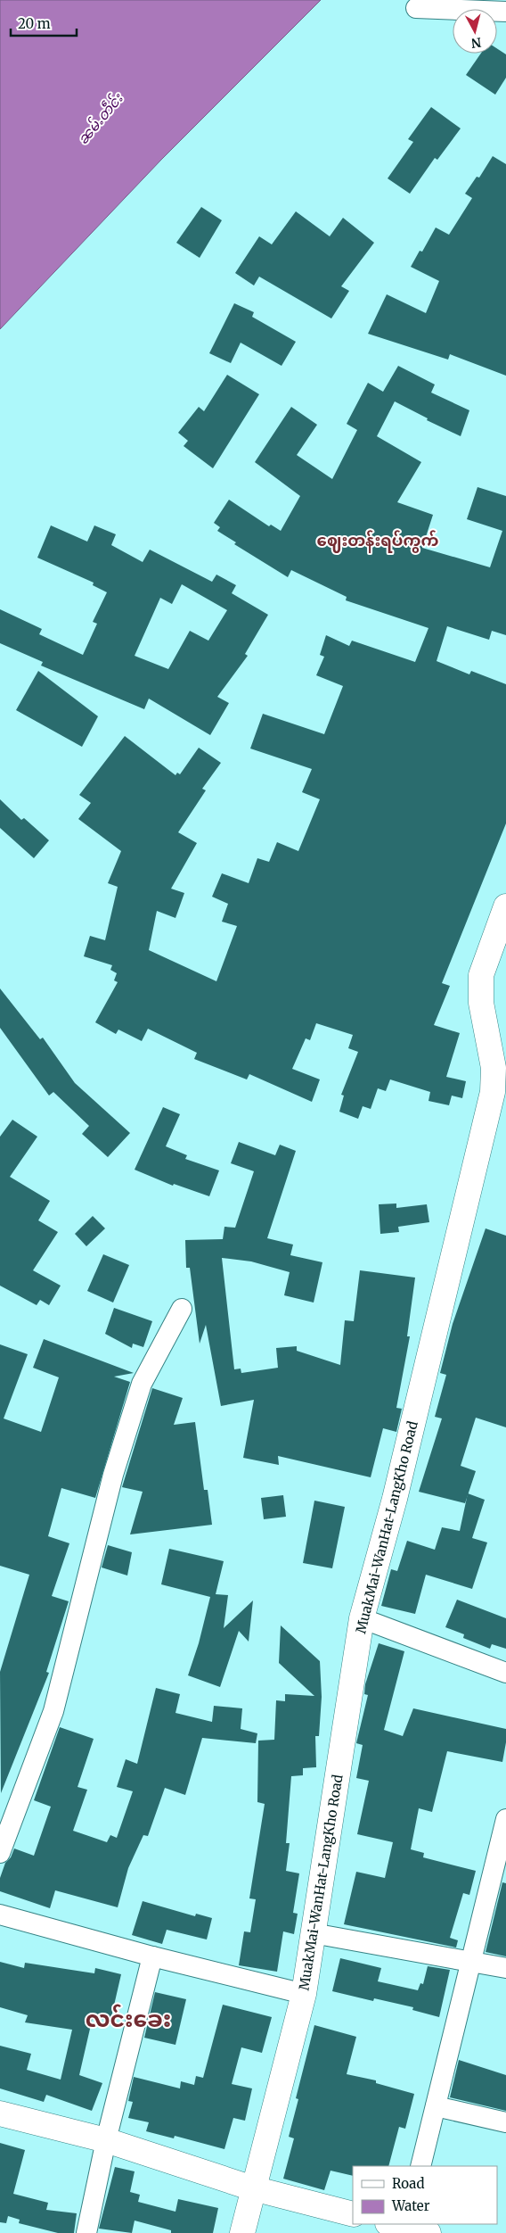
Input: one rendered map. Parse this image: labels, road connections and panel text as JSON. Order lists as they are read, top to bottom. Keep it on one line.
{"streets":{"main road":["MuakMai-WanHat-LangKho Road"]},"districts":["ဈေးတန်းရပ်ကွက်","လင်းခေး"],"water":["ၼမ်ႉတဵင်း"],"legend":["Road","Water"],"scale_bar":"20 m","north":"bottom"}
